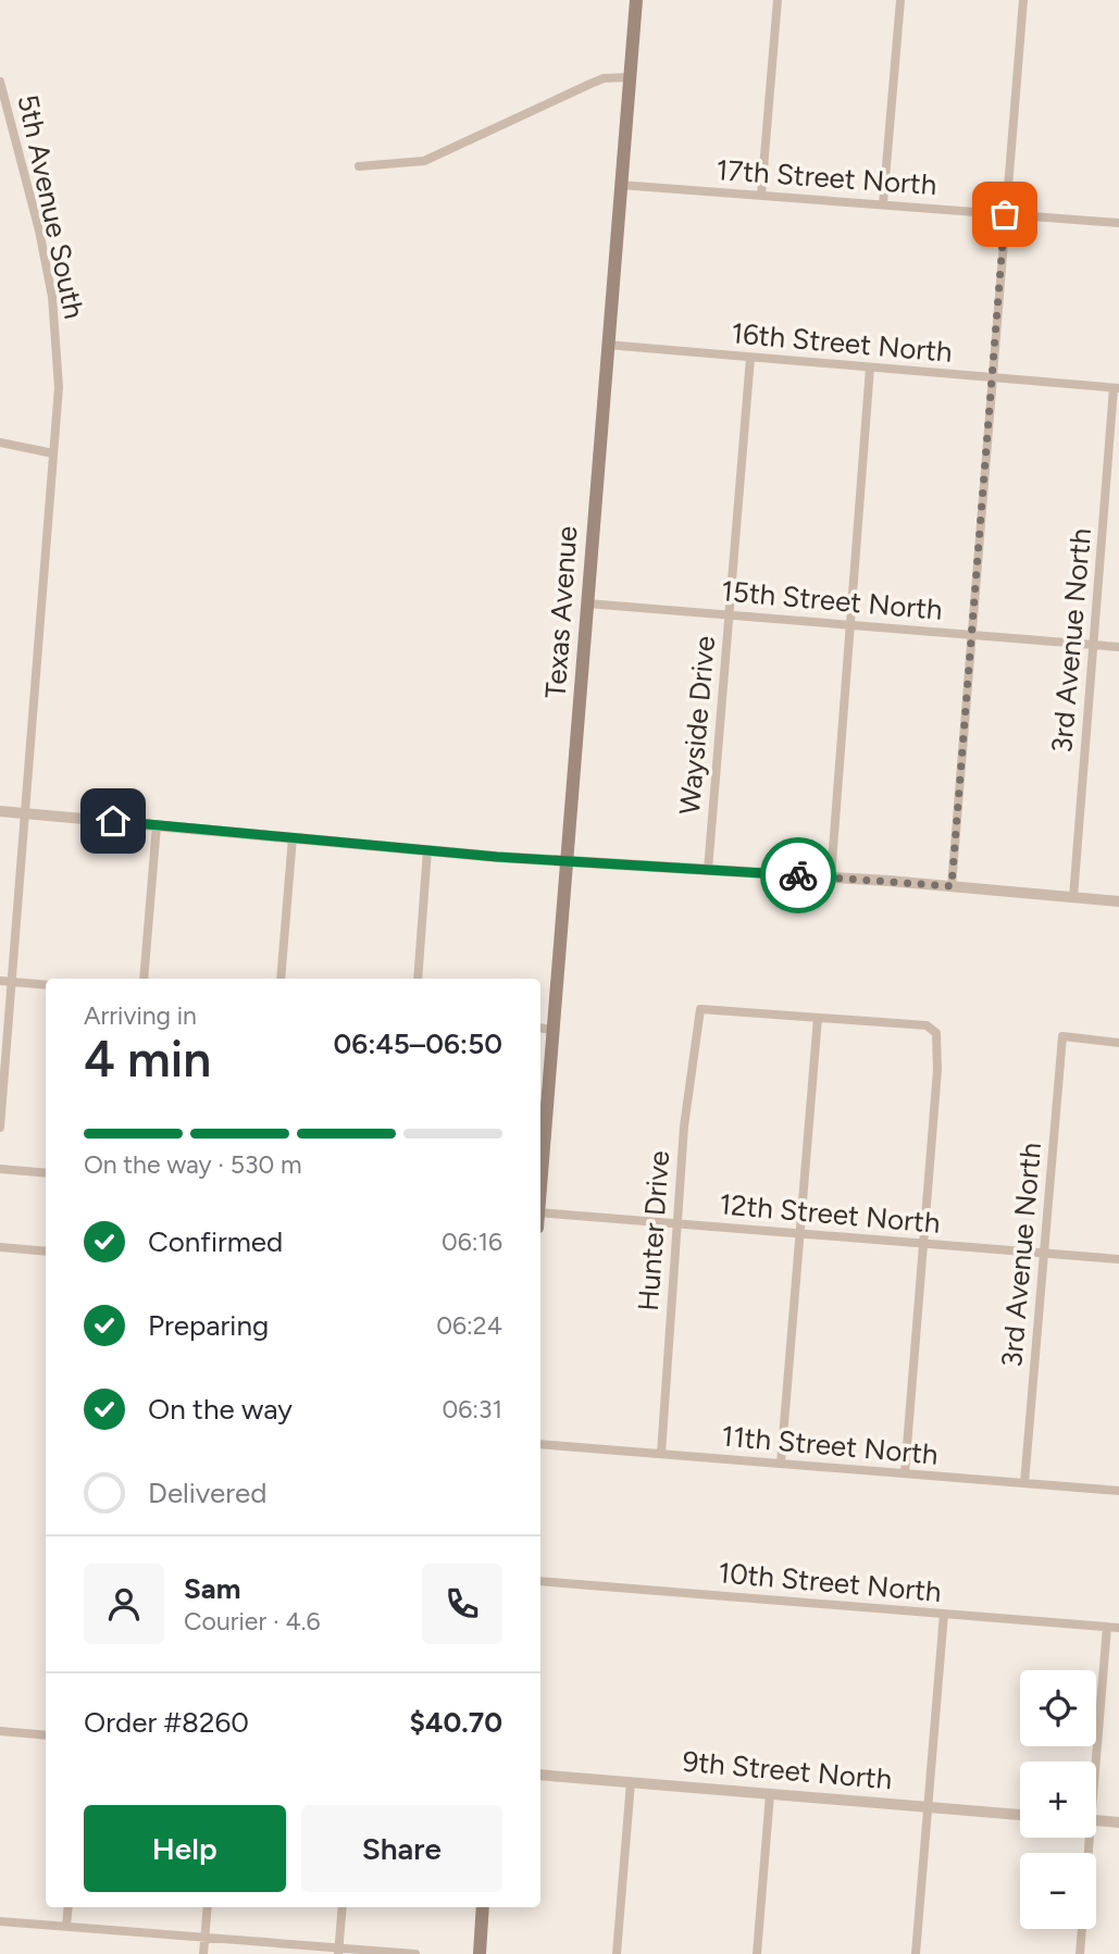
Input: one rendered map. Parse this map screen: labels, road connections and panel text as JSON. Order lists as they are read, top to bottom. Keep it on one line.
{"streets":{"main road":["Texas Avenue"],"street":["17th Street North","5th Avenue South","16th Street North","15th Street North","3rd Avenue North","Wayside Drive","12th Street North","Hunter Drive","11th Street North","10th Street North","9th Street North"]},"crossings":[["17th Street North","Texas Avenue"],["16th Street North","Texas Avenue"],["16th Street North","3rd Avenue North"],["16th Street North","Wayside Drive"],["15th Street North","Texas Avenue"],["15th Street North","3rd Avenue North"],["15th Street North","Wayside Drive"],["3rd Avenue North","12th Street North"],["3rd Avenue North","11th Street North"],["12th Street North","Hunter Drive"],["Hunter Drive","11th Street North"]],"page":{"heading":["4 min","Arriving in","06:45–06:50"],"panel":["Sam","Courier · 4.6","Order #8260","$40.70"],"bar":"On the way · 530 m","list":[["Confirmed","06:16"],["Preparing","06:24"],["On the way","06:31"],"Delivered"],"map_buttons":["+","−"],"buttons":["Help","Share"]}}
